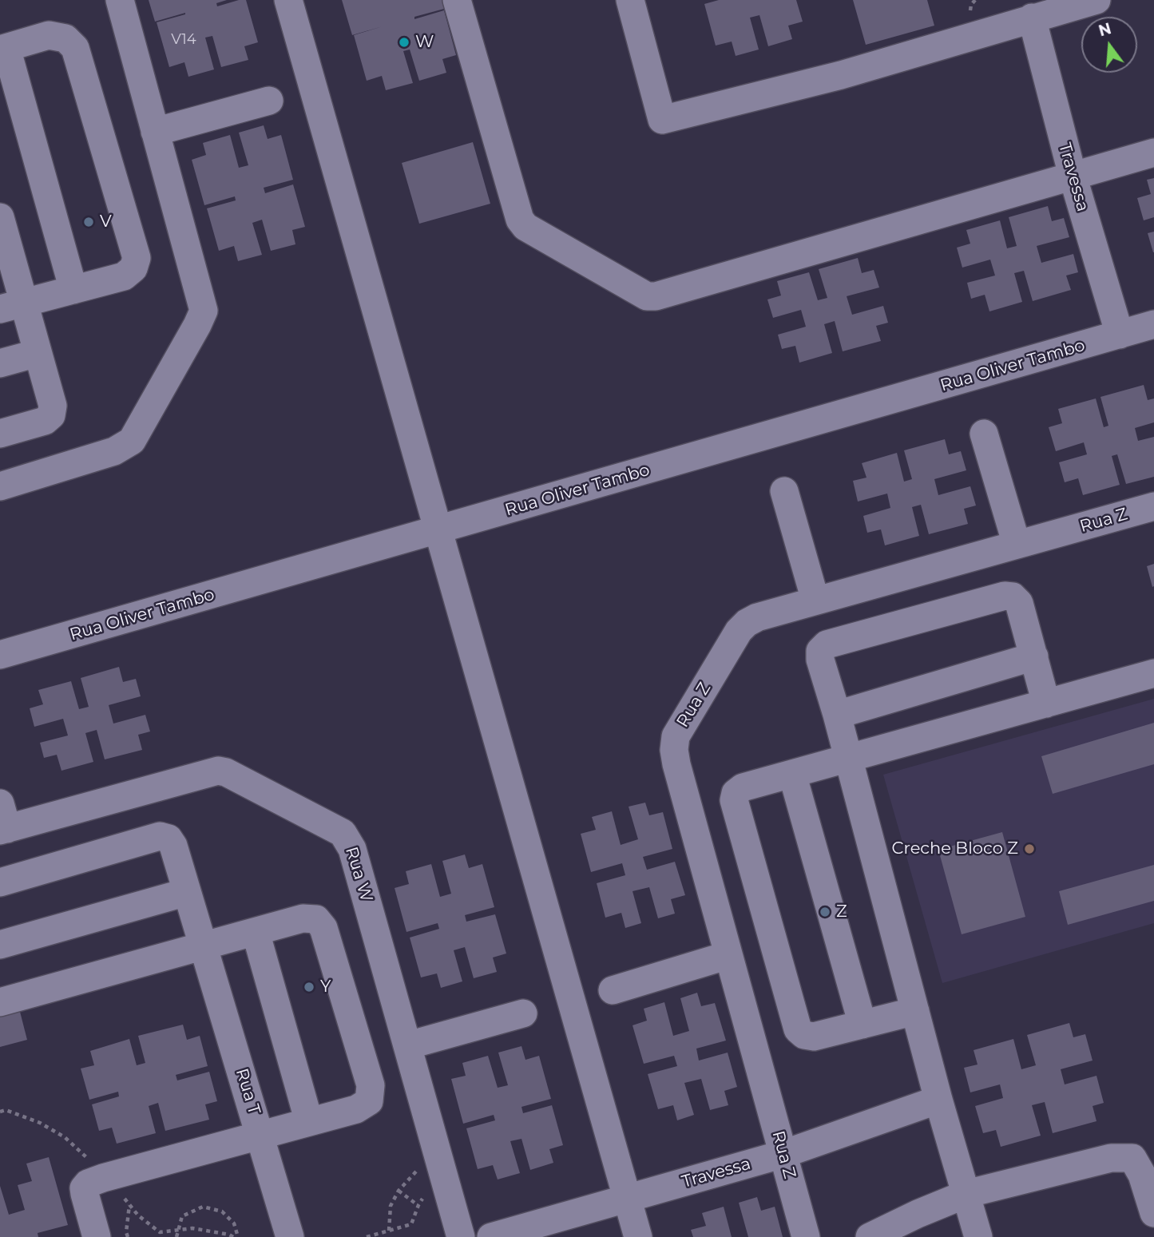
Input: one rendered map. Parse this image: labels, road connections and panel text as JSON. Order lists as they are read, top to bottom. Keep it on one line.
{"streets":{"street":["Travessa","Rua Oliver Tambo","Rua Z","Rua W","Rua T"]},"crossings":[["Travessa","Rua Oliver Tambo"],["Travessa","Rua Z"]],"places":["W","V","Creche Bloco Z","Z","Y"],"house_numbers":["V14"],"north":"top"}
